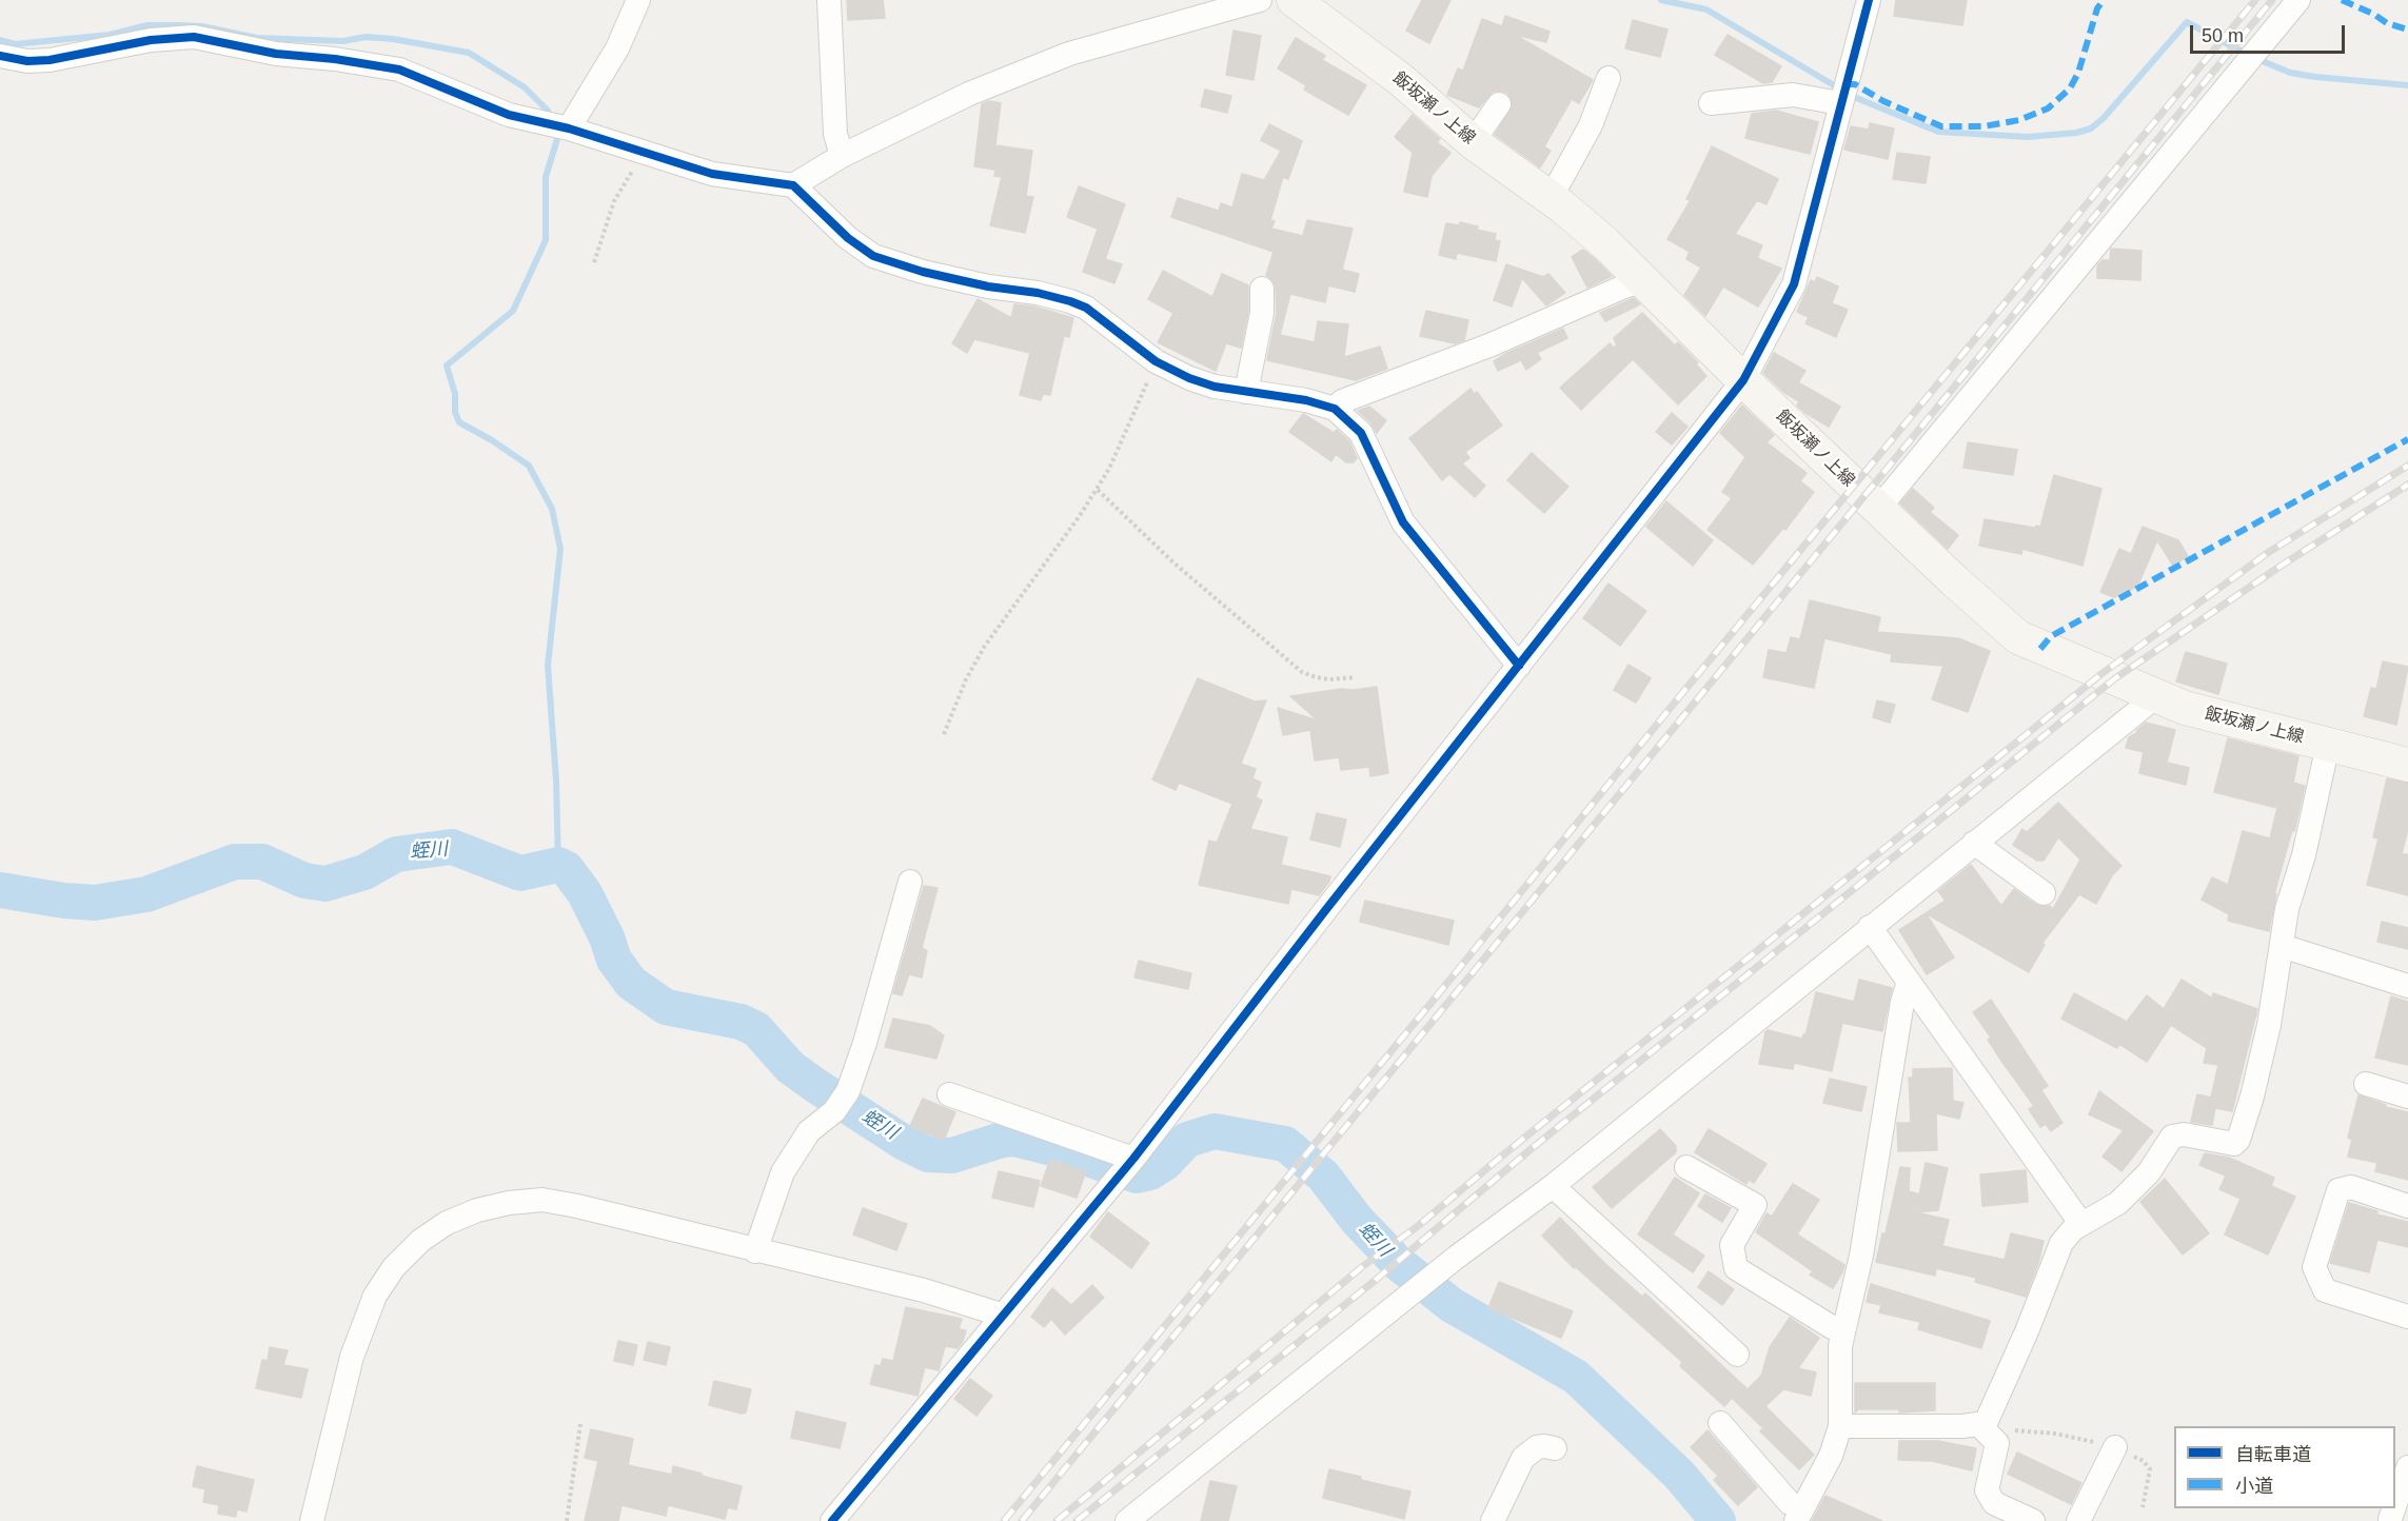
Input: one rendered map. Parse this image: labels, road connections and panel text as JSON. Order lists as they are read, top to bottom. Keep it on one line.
{"streets":{"main road":["飯坂瀬ノ上線"]},"water":["蛭川"],"legend":["自転車道","小道"],"scale_bar":"50 m"}
